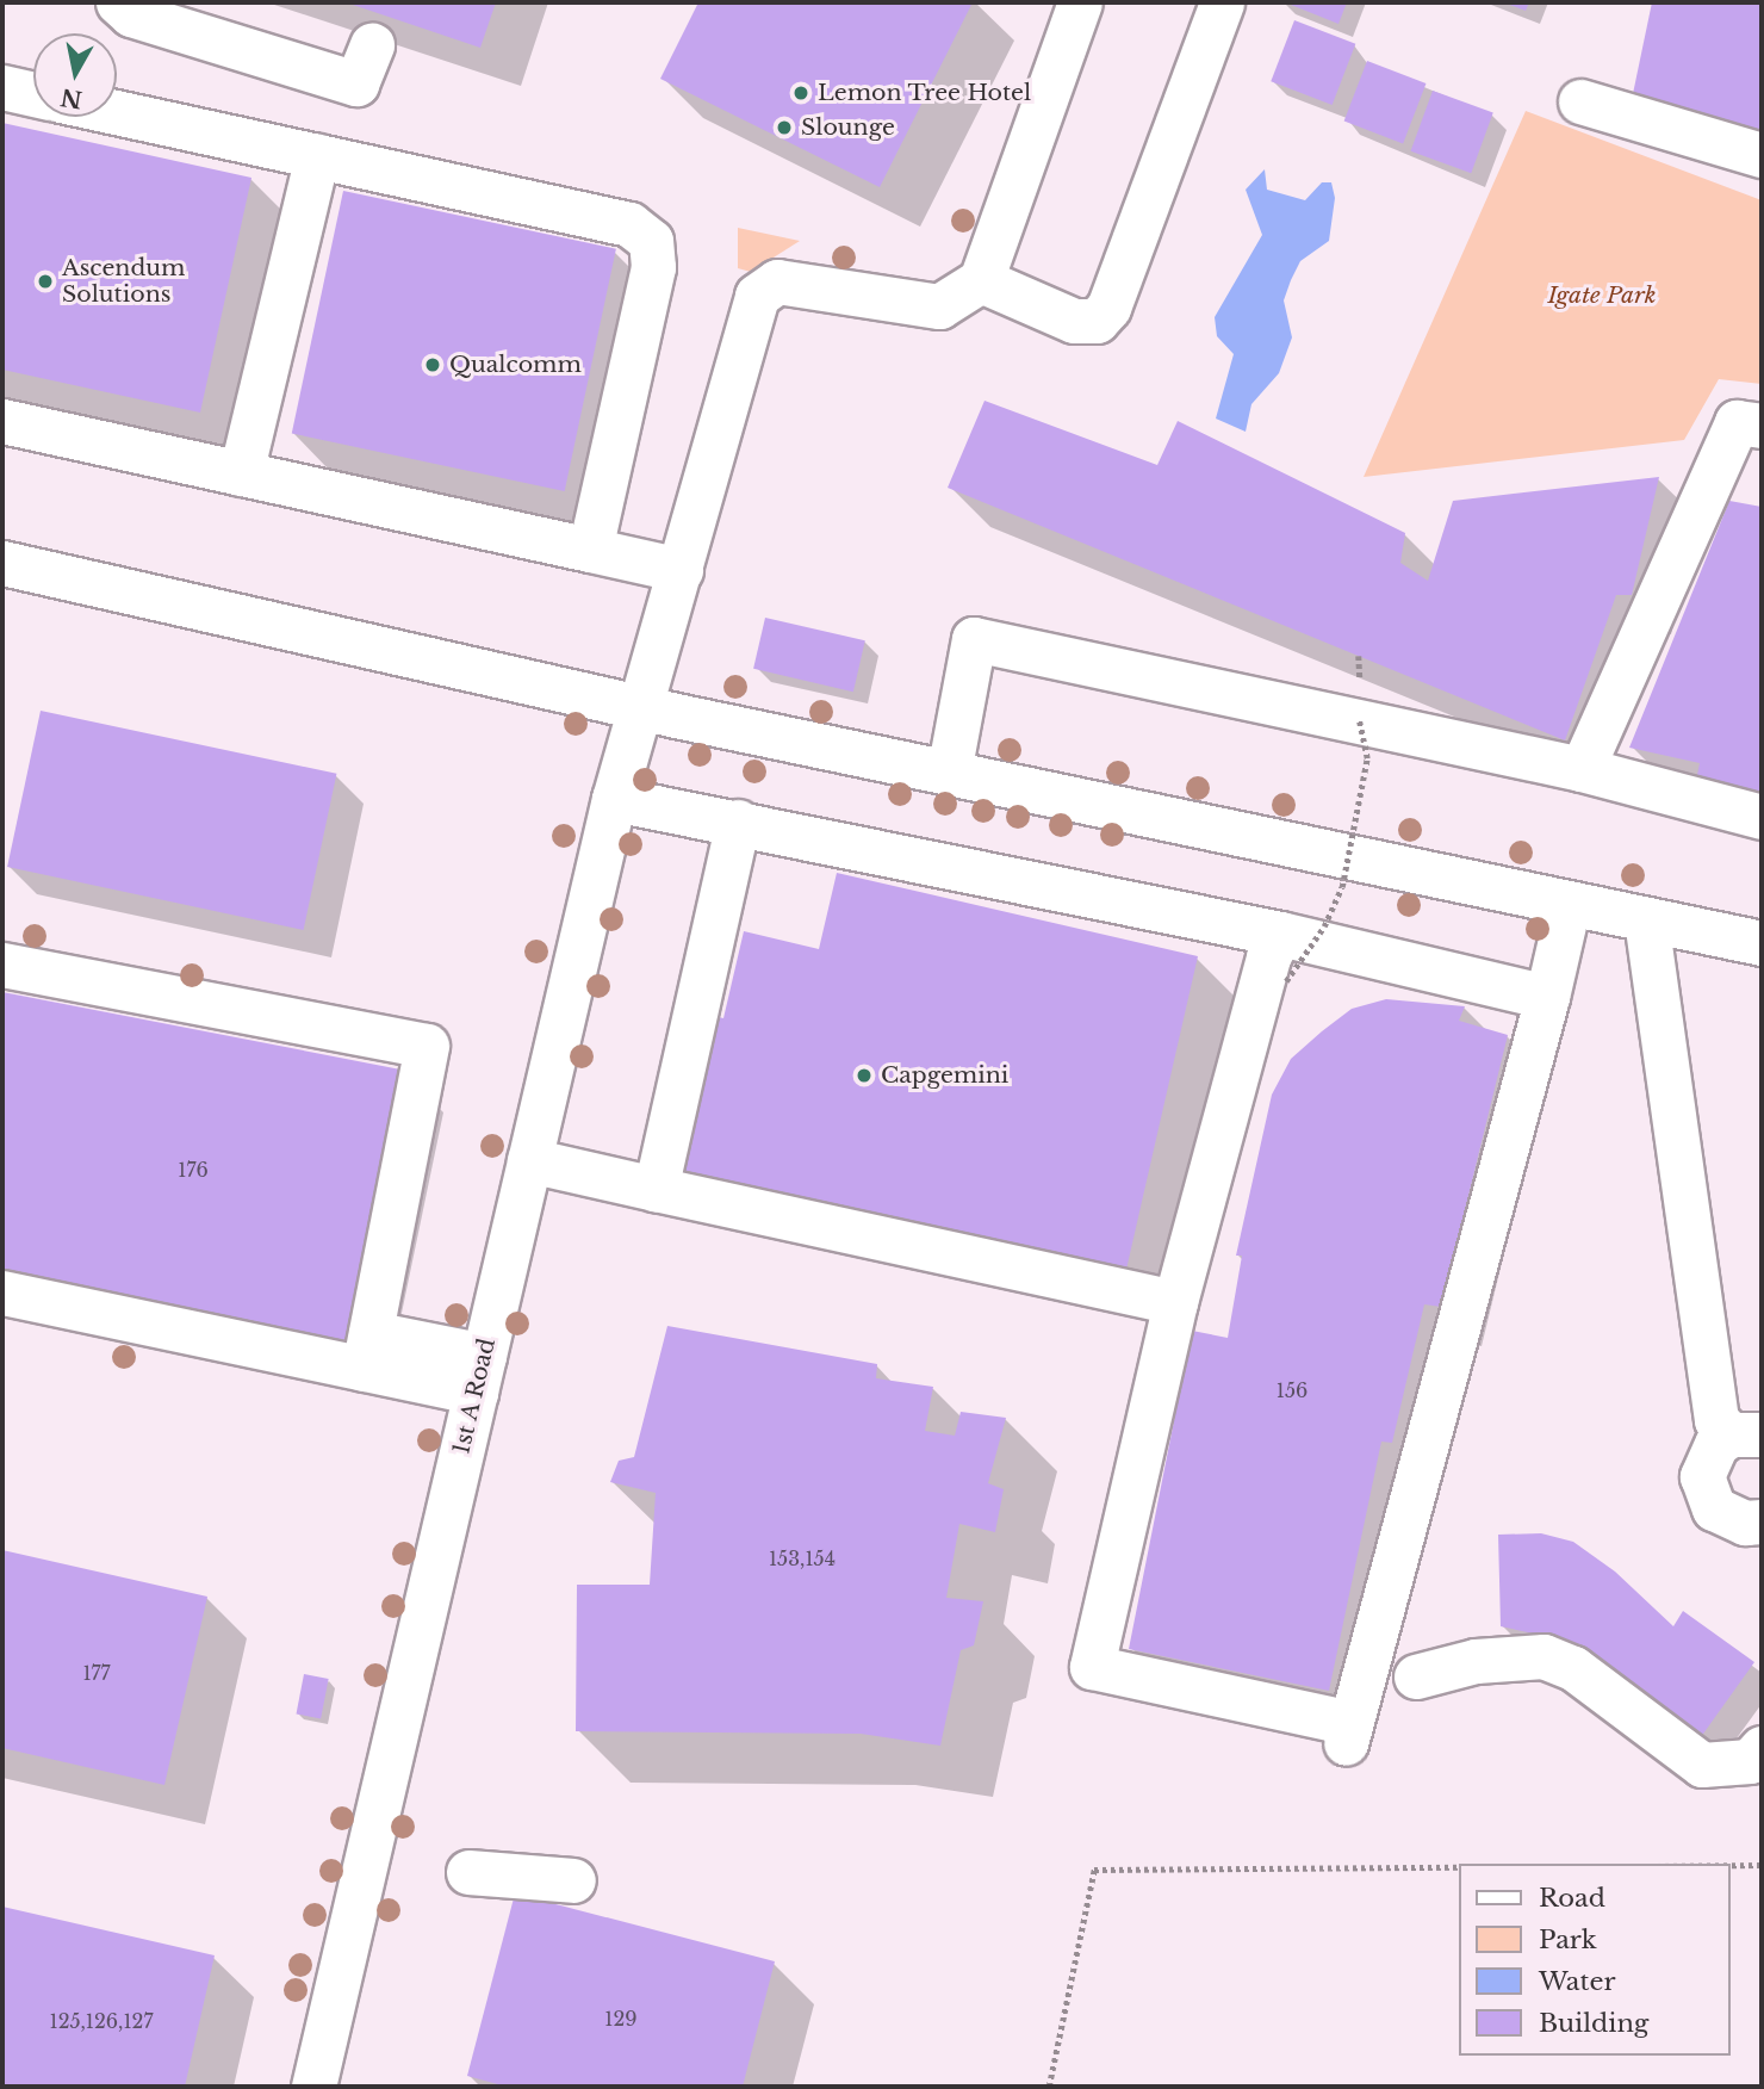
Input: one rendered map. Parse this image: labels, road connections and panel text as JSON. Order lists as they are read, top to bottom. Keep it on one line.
{"streets":{"street":["1st A Road"]},"parks":["Igate Park"],"places":["Lemon Tree Hotel","Slounge","Ascendum Solutions","Qualcomm","Capgemini"],"house_numbers":["176","156","153,154","177","129","125,126,127"],"legend":["Road","Park","Water","Building"],"north":"bottom"}
